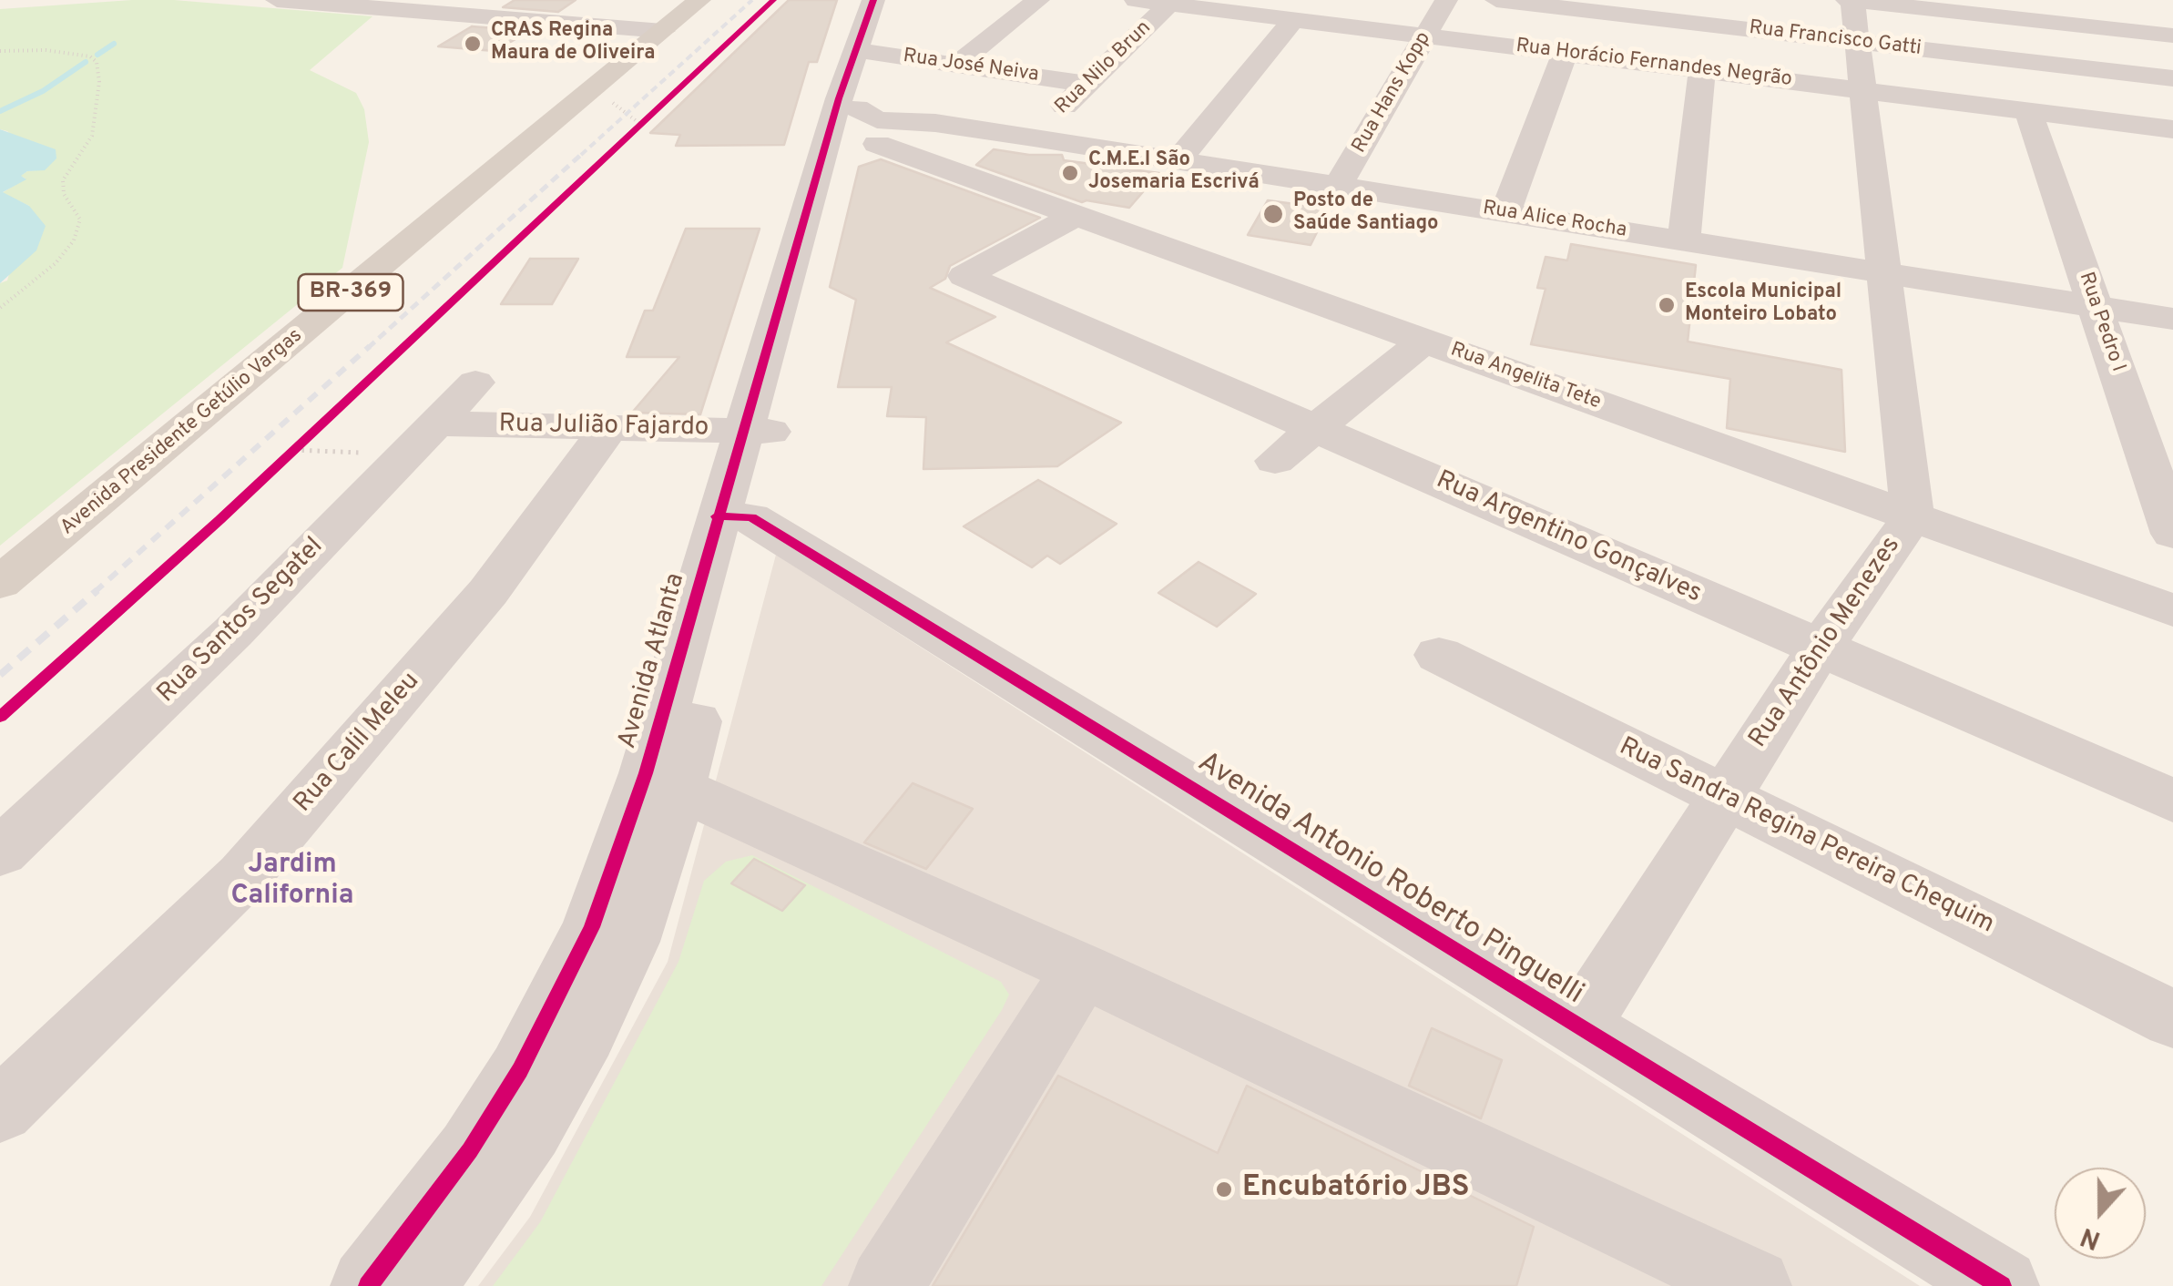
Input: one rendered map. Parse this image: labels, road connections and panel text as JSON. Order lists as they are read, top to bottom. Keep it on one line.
{"streets":{"main road":["BR-369","Avenida Presidente Getúlio Vargas"],"street":["Rua Francisco Gatti","Rua Horácio Fernandes Negrão","Rua José Neiva","Rua Nilo Brun","Rua Hans Kopp","Rua Alice Rocha","Rua Pedro I","Rua Angelita Tete","Rua Julião Fajardo","Rua Argentino Gonçalves","Rua Santos Segatel","Rua Antônio Menezes","Avenida Atlanta","Rua Calil Meleu","Rua Sandra Regina Pereira Chequim","Avenida Antonio Roberto Pinguelli"]},"crossings":[["Rua Francisco Gatti","Rua Antônio Menezes"],["Rua Horácio Fernandes Negrão","Rua Nilo Brun"],["Rua Horácio Fernandes Negrão","Rua Hans Kopp"],["Rua Horácio Fernandes Negrão","Rua Pedro I"],["Rua Horácio Fernandes Negrão","Rua Antônio Menezes"],["Rua José Neiva","Rua Nilo Brun"],["Rua José Neiva","Avenida Atlanta"],["Rua Nilo Brun","Rua Alice Rocha"],["Rua Hans Kopp","Rua Alice Rocha"],["Rua Alice Rocha","Rua Pedro I"],["Rua Alice Rocha","Rua Angelita Tete"],["Rua Alice Rocha","Rua Antônio Menezes"],["Rua Alice Rocha","Avenida Atlanta"],["Rua Angelita Tete","Rua Argentino Gonçalves"],["Rua Angelita Tete","Rua Antônio Menezes"],["Rua Angelita Tete","Avenida Atlanta"],["Rua Julião Fajardo","Rua Santos Segatel"],["Rua Julião Fajardo","Avenida Atlanta"],["Rua Julião Fajardo","Rua Calil Meleu"],["Rua Argentino Gonçalves","Rua Antônio Menezes"],["Rua Antônio Menezes","Rua Sandra Regina Pereira Chequim"],["Rua Antônio Menezes","Avenida Antonio Roberto Pinguelli"],["Avenida Atlanta","Avenida Antonio Roberto Pinguelli"]],"districts":["Jardim California"],"places":["CRAS Regina Maura de Oliveira","C.M.E.I São Josemaria Escrivá","Posto de Saúde Santiago","Escola Municipal Monteiro Lobato","Encubatório JBS"],"north":"bottom"}
